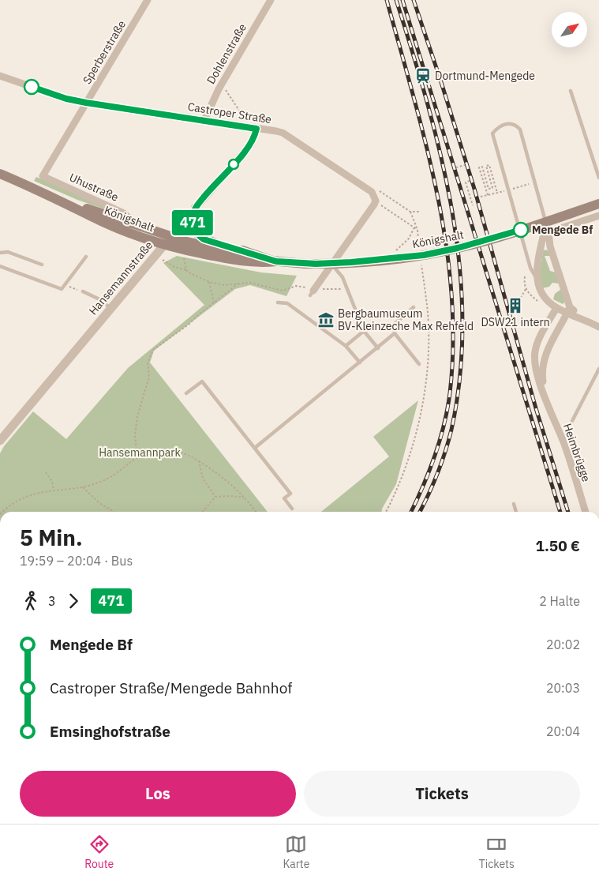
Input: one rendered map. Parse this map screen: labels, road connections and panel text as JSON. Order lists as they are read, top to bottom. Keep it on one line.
{"streets":{"main road":["Königshalt"],"street":["Sperberstraße","Dohlenstraße","Castroper Straße","Uhustraße","Hansemannstraße","Heimbrügge"]},"crossings":[["Sperberstraße","Castroper Straße"],["Sperberstraße","Uhustraße"],["Dohlenstraße","Castroper Straße"],["Castroper Straße","Hansemannstraße"],["Uhustraße","Königshalt"],["Königshalt","Hansemannstraße"]],"parks":["Hansemannpark"],"places":{"station":["Dortmund-Mengede"],"other":["Mengede Bf"],"building":["DSW21 intern"],"museum":["Bergbaumuseum BV-Kleinzeche Max Rehfeld"]},"lines":["bus line 471"],"north":"top right","page":{"on_map":"471","heading":["5 Min.","19:59 – 20:04 · Bus","1.50 €"],"legs":["3","471","2 Halte"],"list":[{"name":"Mengede Bf","value":"20:02"},{"name":"Castroper Straße/Mengede Bahnhof","value":"20:03"},{"name":"Emsinghofstraße","value":"20:04"}],"buttons":["Los","Tickets"],"tabs":["Route","Karte","Tickets"]}}
